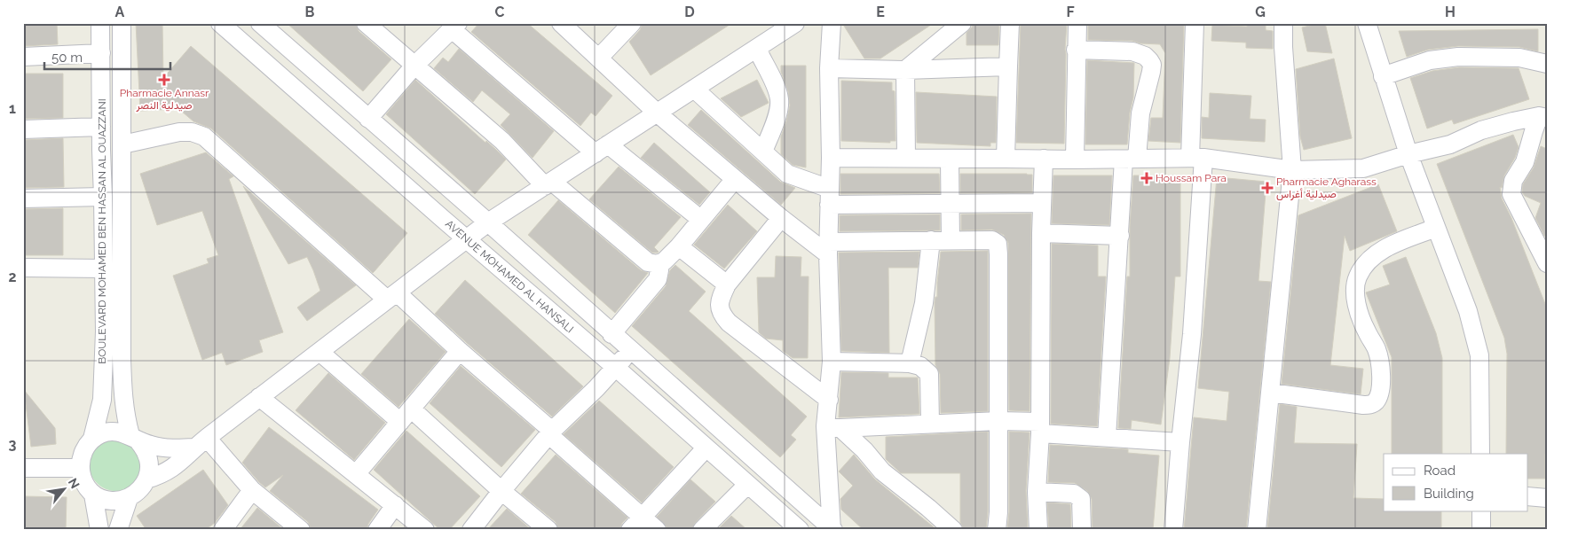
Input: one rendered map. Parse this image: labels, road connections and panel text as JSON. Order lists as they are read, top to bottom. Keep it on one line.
{"streets":{"street":["BOULEVARD MOHAMED BEN HASSAN AL OUAZZANI","AVENUE MOHAMED AL HANSALI"]},"places":{"health":["Pharmacie Annasr صيدلية النصر","Houssam Para","Pharmacie Agharass صيدلية أغراس"]},"legend":["Road","Building"],"scale_bar":"50 m","north":"top right","grid":{"columns":["A","B","C","D","E","F","G","H"],"rows":["1","2","3"]}}
